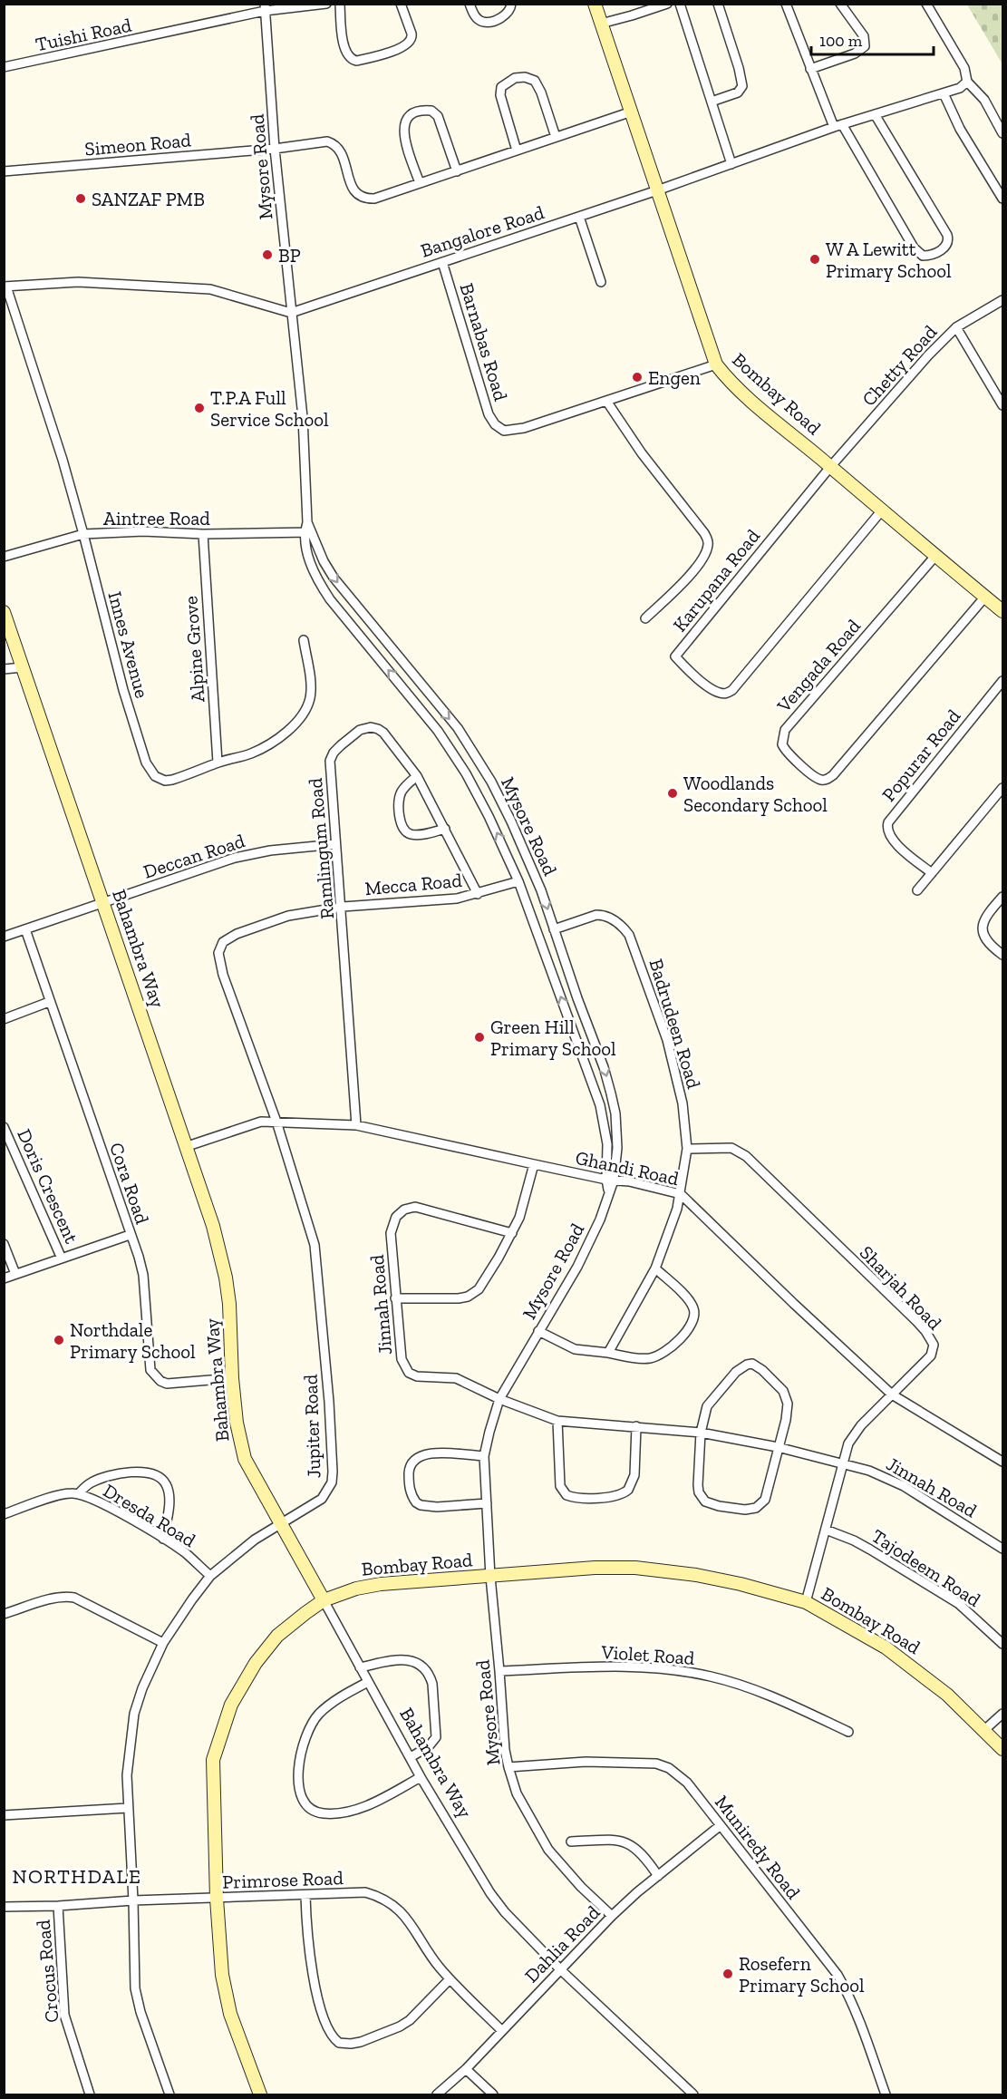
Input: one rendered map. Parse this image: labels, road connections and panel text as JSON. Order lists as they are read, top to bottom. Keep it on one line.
{"streets":{"street":["Tuishi Road","Simeon Road","Mysore Road","Bangalore Road","Barnabas Road","Chetty Road","Bombay Road","Aintree Road","Karupana Road","Innes Avenue","Alpine Grove","Vengada Road","Popurar Road","Ramlingum Road","Deccan Road","Mecca Road","Bahambra Way","Badrudeen Road","Ghandi Road","Cora Road","Doris Crescent","Sharjah Road","Jinnah Road","Jupiter Road","Dresda Road","Tajodeem Road","Violet Road","Muniredy Road","Primrose Road","Dahlia Road","Crocus Road"]},"crossings":[["Tuishi Road","Mysore Road"],["Simeon Road","Mysore Road"],["Mysore Road","Bangalore Road"],["Mysore Road","Bombay Road"],["Mysore Road","Aintree Road"],["Mysore Road","Mecca Road"],["Mysore Road","Badrudeen Road"],["Mysore Road","Ghandi Road"],["Mysore Road","Jinnah Road"],["Mysore Road","Violet Road"],["Mysore Road","Muniredy Road"],["Mysore Road","Dahlia Road"],["Bangalore Road","Barnabas Road"],["Bangalore Road","Bombay Road"],["Barnabas Road","Bombay Road"],["Chetty Road","Bombay Road"],["Chetty Road","Karupana Road"],["Bombay Road","Karupana Road"],["Bombay Road","Vengada Road"],["Bombay Road","Bahambra Way"],["Bombay Road","Sharjah Road"],["Bombay Road","Primrose Road"],["Aintree Road","Innes Avenue"],["Aintree Road","Alpine Grove"],["Innes Avenue","Alpine Grove"],["Ramlingum Road","Deccan Road"],["Ramlingum Road","Mecca Road"],["Ramlingum Road","Ghandi Road"],["Ramlingum Road","Jupiter Road"],["Deccan Road","Bahambra Way"],["Deccan Road","Cora Road"],["Mecca Road","Jupiter Road"],["Bahambra Way","Ghandi Road"],["Bahambra Way","Cora Road"],["Bahambra Way","Jupiter Road"],["Bahambra Way","Dahlia Road"],["Badrudeen Road","Ghandi Road"],["Badrudeen Road","Sharjah Road"],["Ghandi Road","Sharjah Road"],["Ghandi Road","Jupiter Road"],["Sharjah Road","Jinnah Road"],["Sharjah Road","Tajodeem Road"],["Jupiter Road","Dresda Road"],["Jupiter Road","Primrose Road"],["Muniredy Road","Dahlia Road"],["Primrose Road","Dahlia Road"],["Primrose Road","Crocus Road"]],"districts":["NORTHDALE"],"places":["SANZAF PMB","BP","W A Lewitt Primary School","Engen","T.P.A Full Service School","Woodlands Secondary School","Green Hill Primary School","Northdale Primary School","Rosefern Primary School"],"scale_bar":"100 m"}
